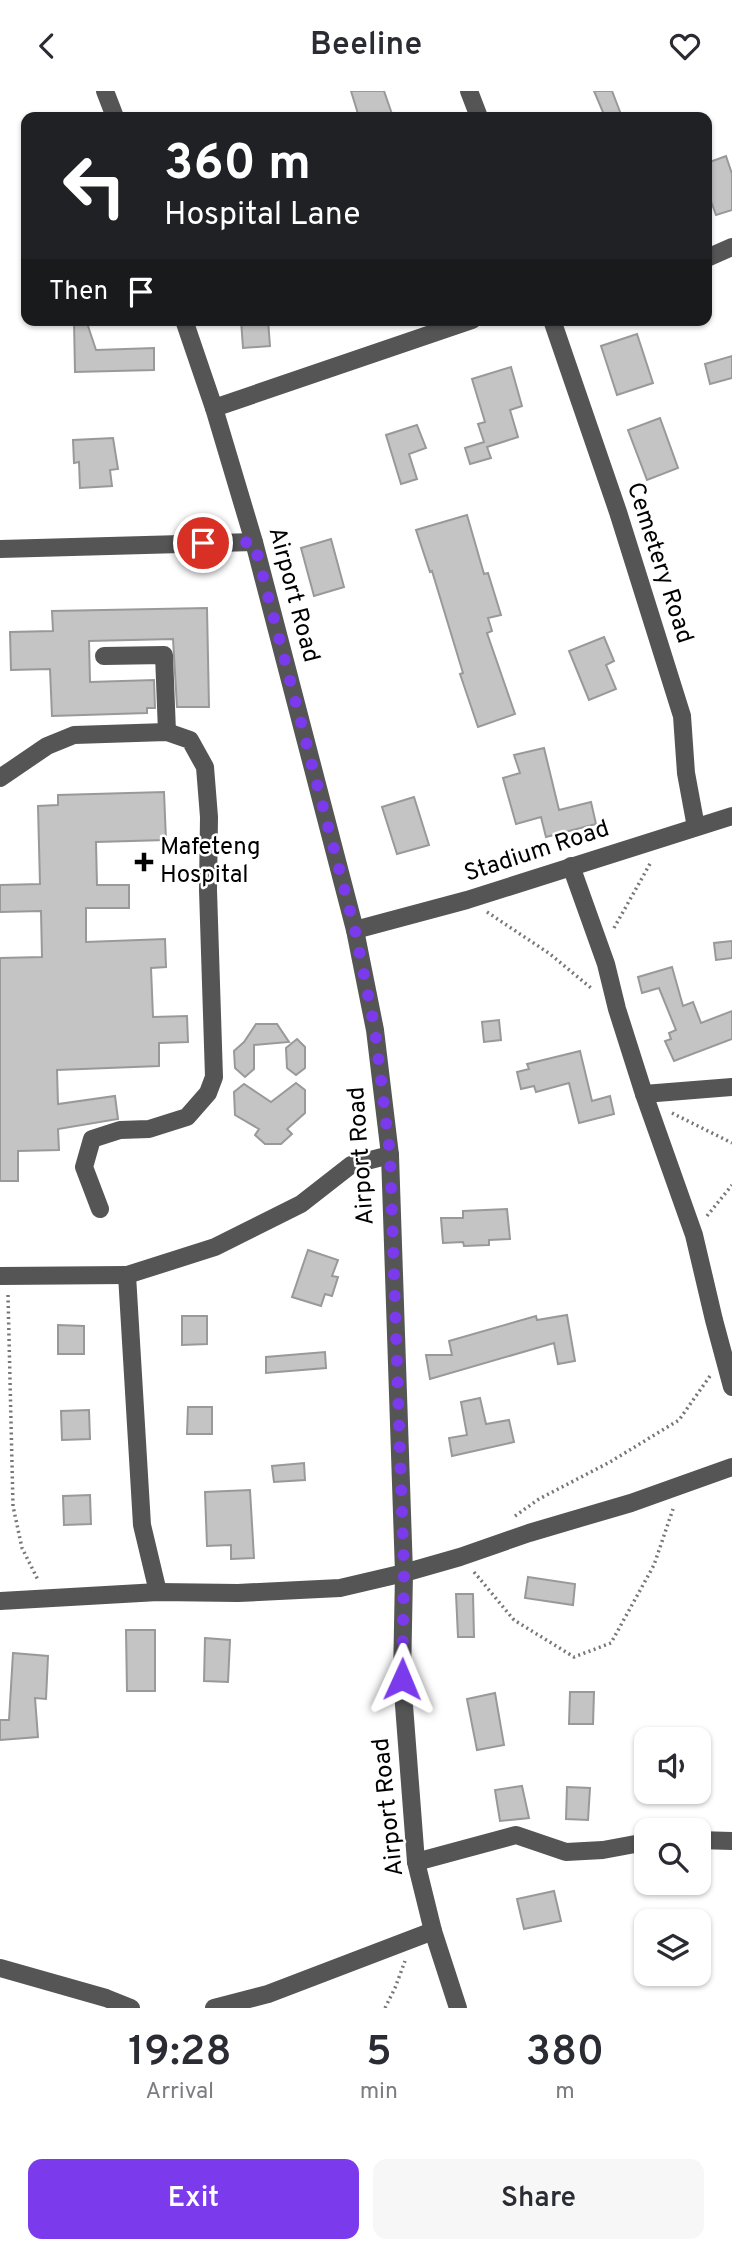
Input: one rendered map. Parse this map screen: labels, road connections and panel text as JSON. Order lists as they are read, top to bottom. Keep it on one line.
{"streets":{"street":["Cemetery Road","Airport Road","Stadium Road"]},"crossings":[["Cemetery Road","Stadium Road"],["Airport Road","Stadium Road"]],"places":{"health":["Mafeteng Hospital"]},"page":{"header":"Beeline","turn":["360 m","Hospital Lane"],"then":"Then","eta":["19:28","Arrival","5","min","380","m"],"buttons":["Exit","Share"]}}
